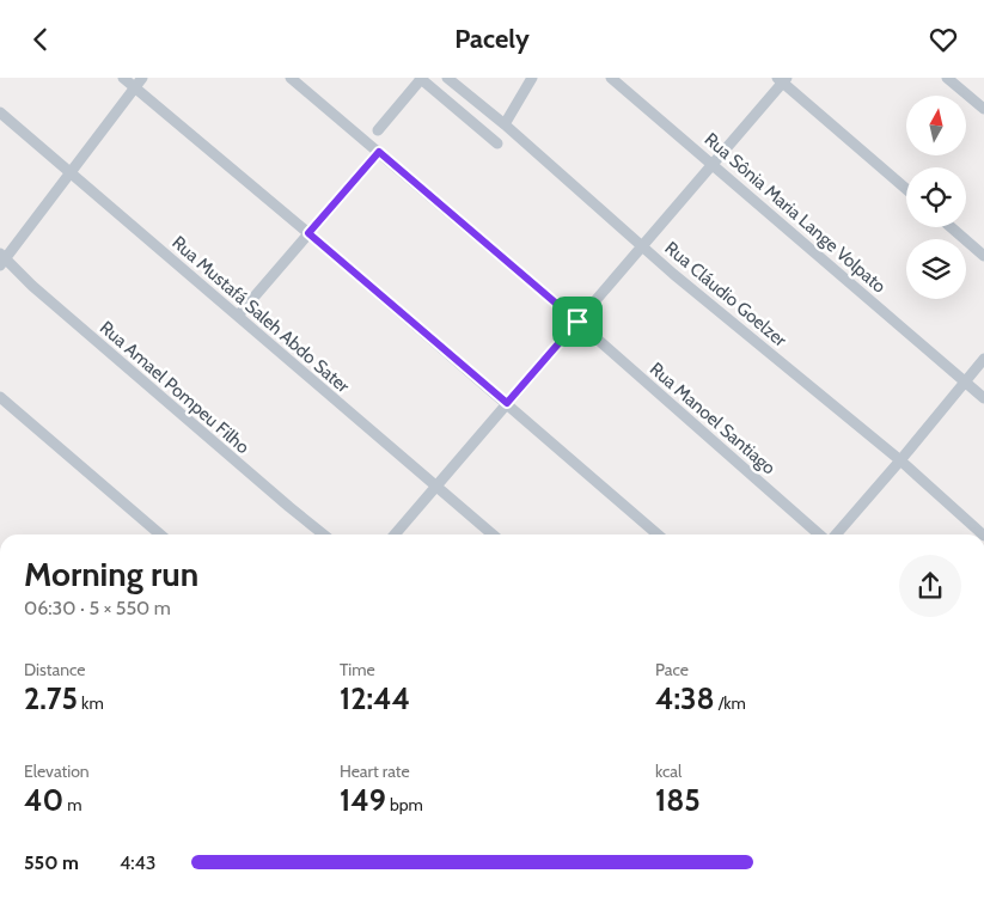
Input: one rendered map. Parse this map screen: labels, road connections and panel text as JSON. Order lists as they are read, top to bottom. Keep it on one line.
{"streets":{"street":["Rua Sônia Maria Lange Volpato","Rua Cláudio Goelzer","Rua Mustafá Saleh Abdo Sater","Rua Amael Pompeu Filho","Rua Manoel Santiago"]},"north":"top","page":{"header":"Pacely","heading":["Morning run","06:30 · 5 × 550 m"],"stats":[["Distance","2.75 km"],["Time","12:44"],["Pace","4:38 /km"],["Elevation","40 m"],["Heart rate","149 bpm"],["kcal","185"]],"list":[{"name":"550 m","note":"4:43"}]}}
